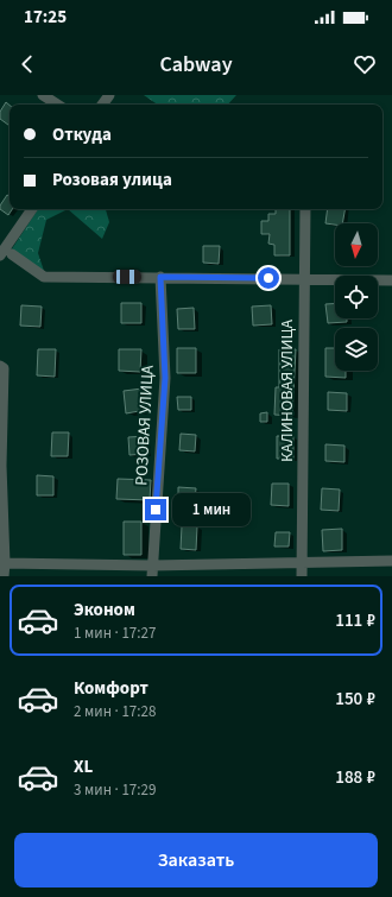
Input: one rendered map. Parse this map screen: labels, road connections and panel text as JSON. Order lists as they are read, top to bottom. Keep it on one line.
{"streets":{"street":["КАЛИНОВАЯ УЛИЦА","РОЗОВАЯ УЛИЦА"]},"north":"bottom","page":{"status":"17:25","header":"Cabway","banner":["Откуда","Розовая улица"],"bubble":"1 мин","list":[{"name":"Эконом","note":"1 мин · 17:27","value":"111 ₽"},{"name":"Комфорт","note":"2 мин · 17:28","value":"150 ₽"},{"name":"XL","note":"3 мин · 17:29","value":"188 ₽"}],"buttons":"Заказать"}}
